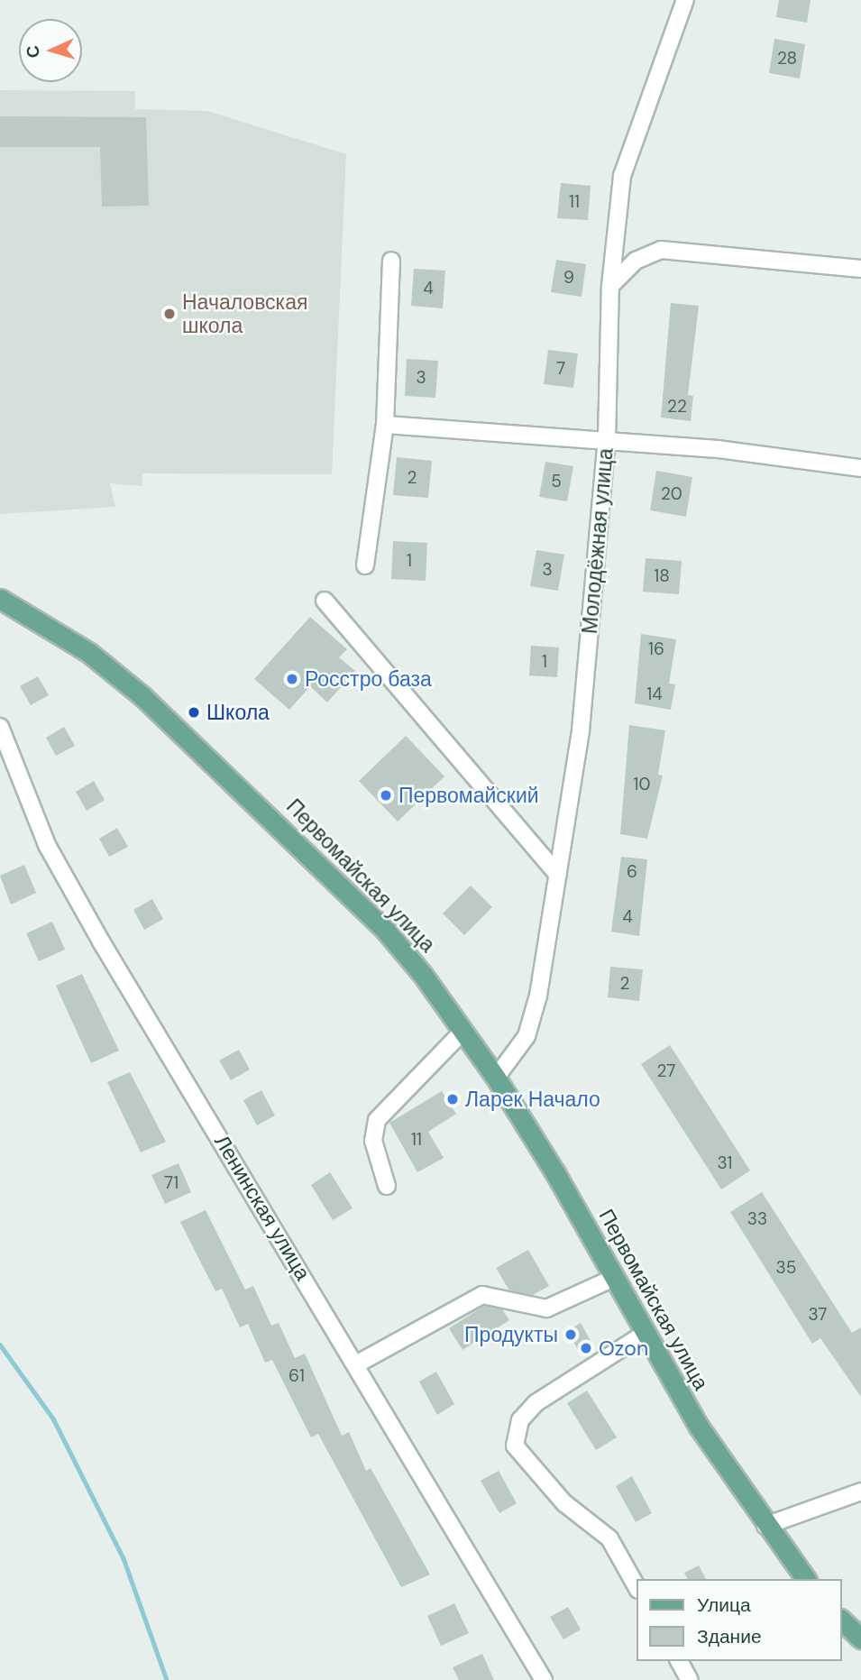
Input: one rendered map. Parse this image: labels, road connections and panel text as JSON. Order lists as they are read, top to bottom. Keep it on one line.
{"streets":{"main road":["Первомайская улица"],"street":["Молодёжная улица","Ленинская улица"]},"crossings":[["Молодёжная улица","Первомайская улица"]],"places":["Началовская школа","Росстро база","Школа","Первомайский","Ларек Начало","Продукты","Ozon"],"house_numbers":["28","11","9","4","7","3","22","2","5","20","1","3","18","16","1","14","10","6","4","2","27","11","31","71","33","35","37","61"],"legend":["Улица","Здание"],"north":"left"}
